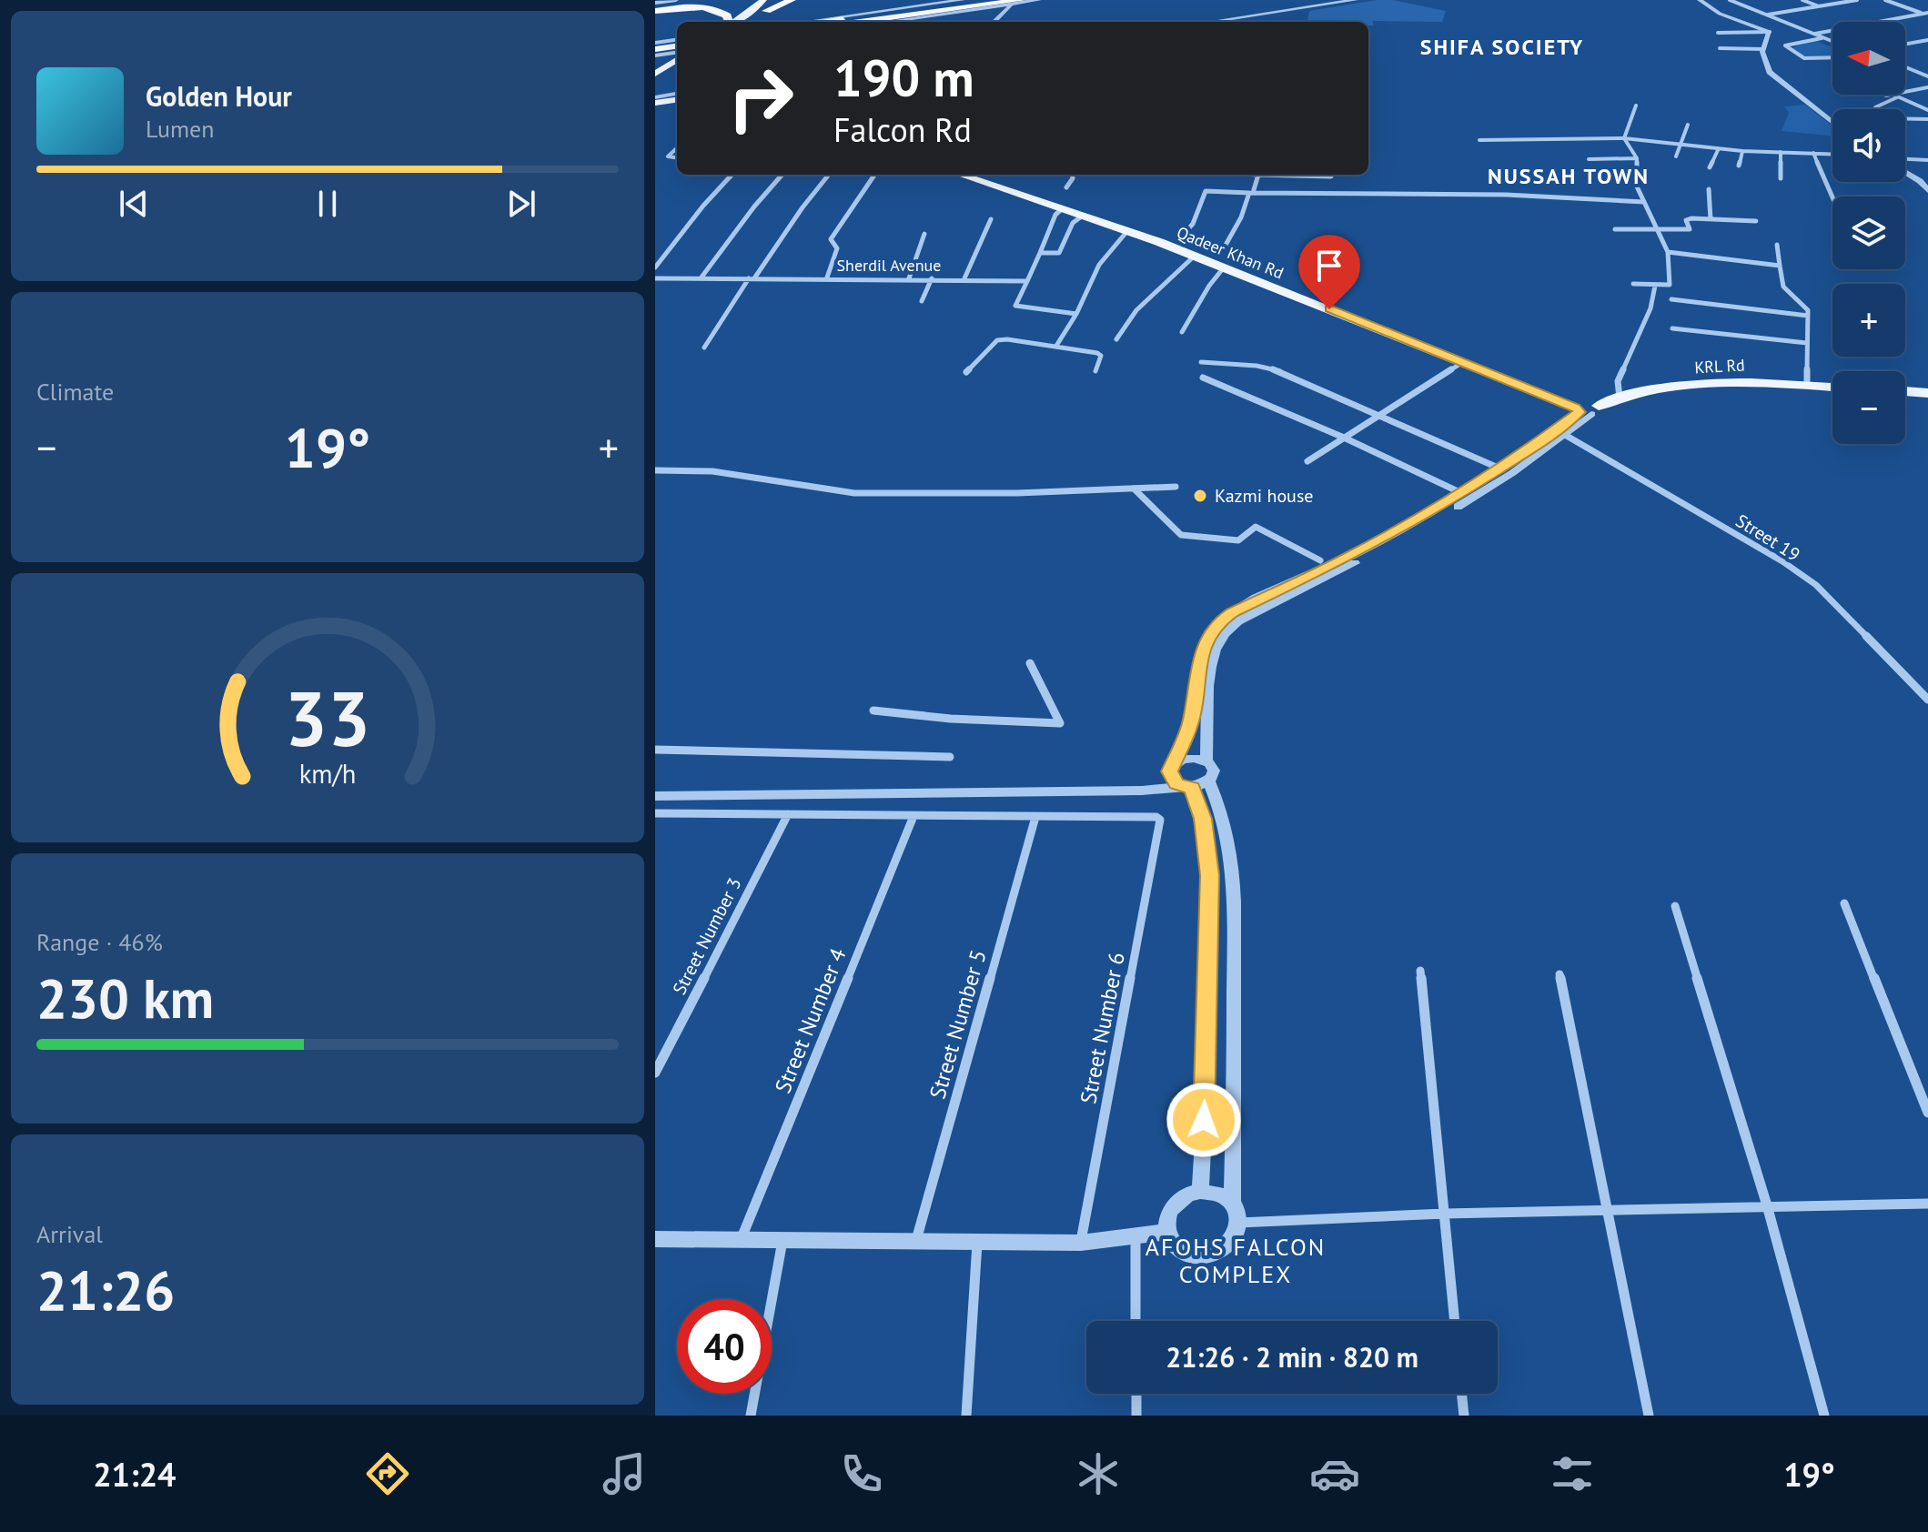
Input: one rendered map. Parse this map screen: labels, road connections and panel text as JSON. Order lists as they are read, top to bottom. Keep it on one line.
{"streets":{"main road":["Qadeer Khan Rd","KRL Rd"],"street":["Sherdil Avenue","Street 19","Street Number 3","Street Number 4","Street Number 5","Street Number 6"]},"crossings":[["Qadeer Khan Rd","KRL Rd"],["Street Number 5","Street Number 6"]],"districts":["SHIFA SOCIETY","NUSSAH TOWN","AFOHS FALCON COMPLEX"],"places":["Kazmi house"],"north":"left","page":{"map_buttons":["+","−"],"turn":["190 m","Falcon Rd"],"song":["Golden Hour","Lumen"],"tile":["Climate",["Range · 46%","230 km"],["Arrival","21:26"]],"heat":["−","19°","+"],"limit":"40","trip":"21:26 · 2 min · 820 m","tabs":["21:24","19°"],"gauge":["33","km/h"]}}
